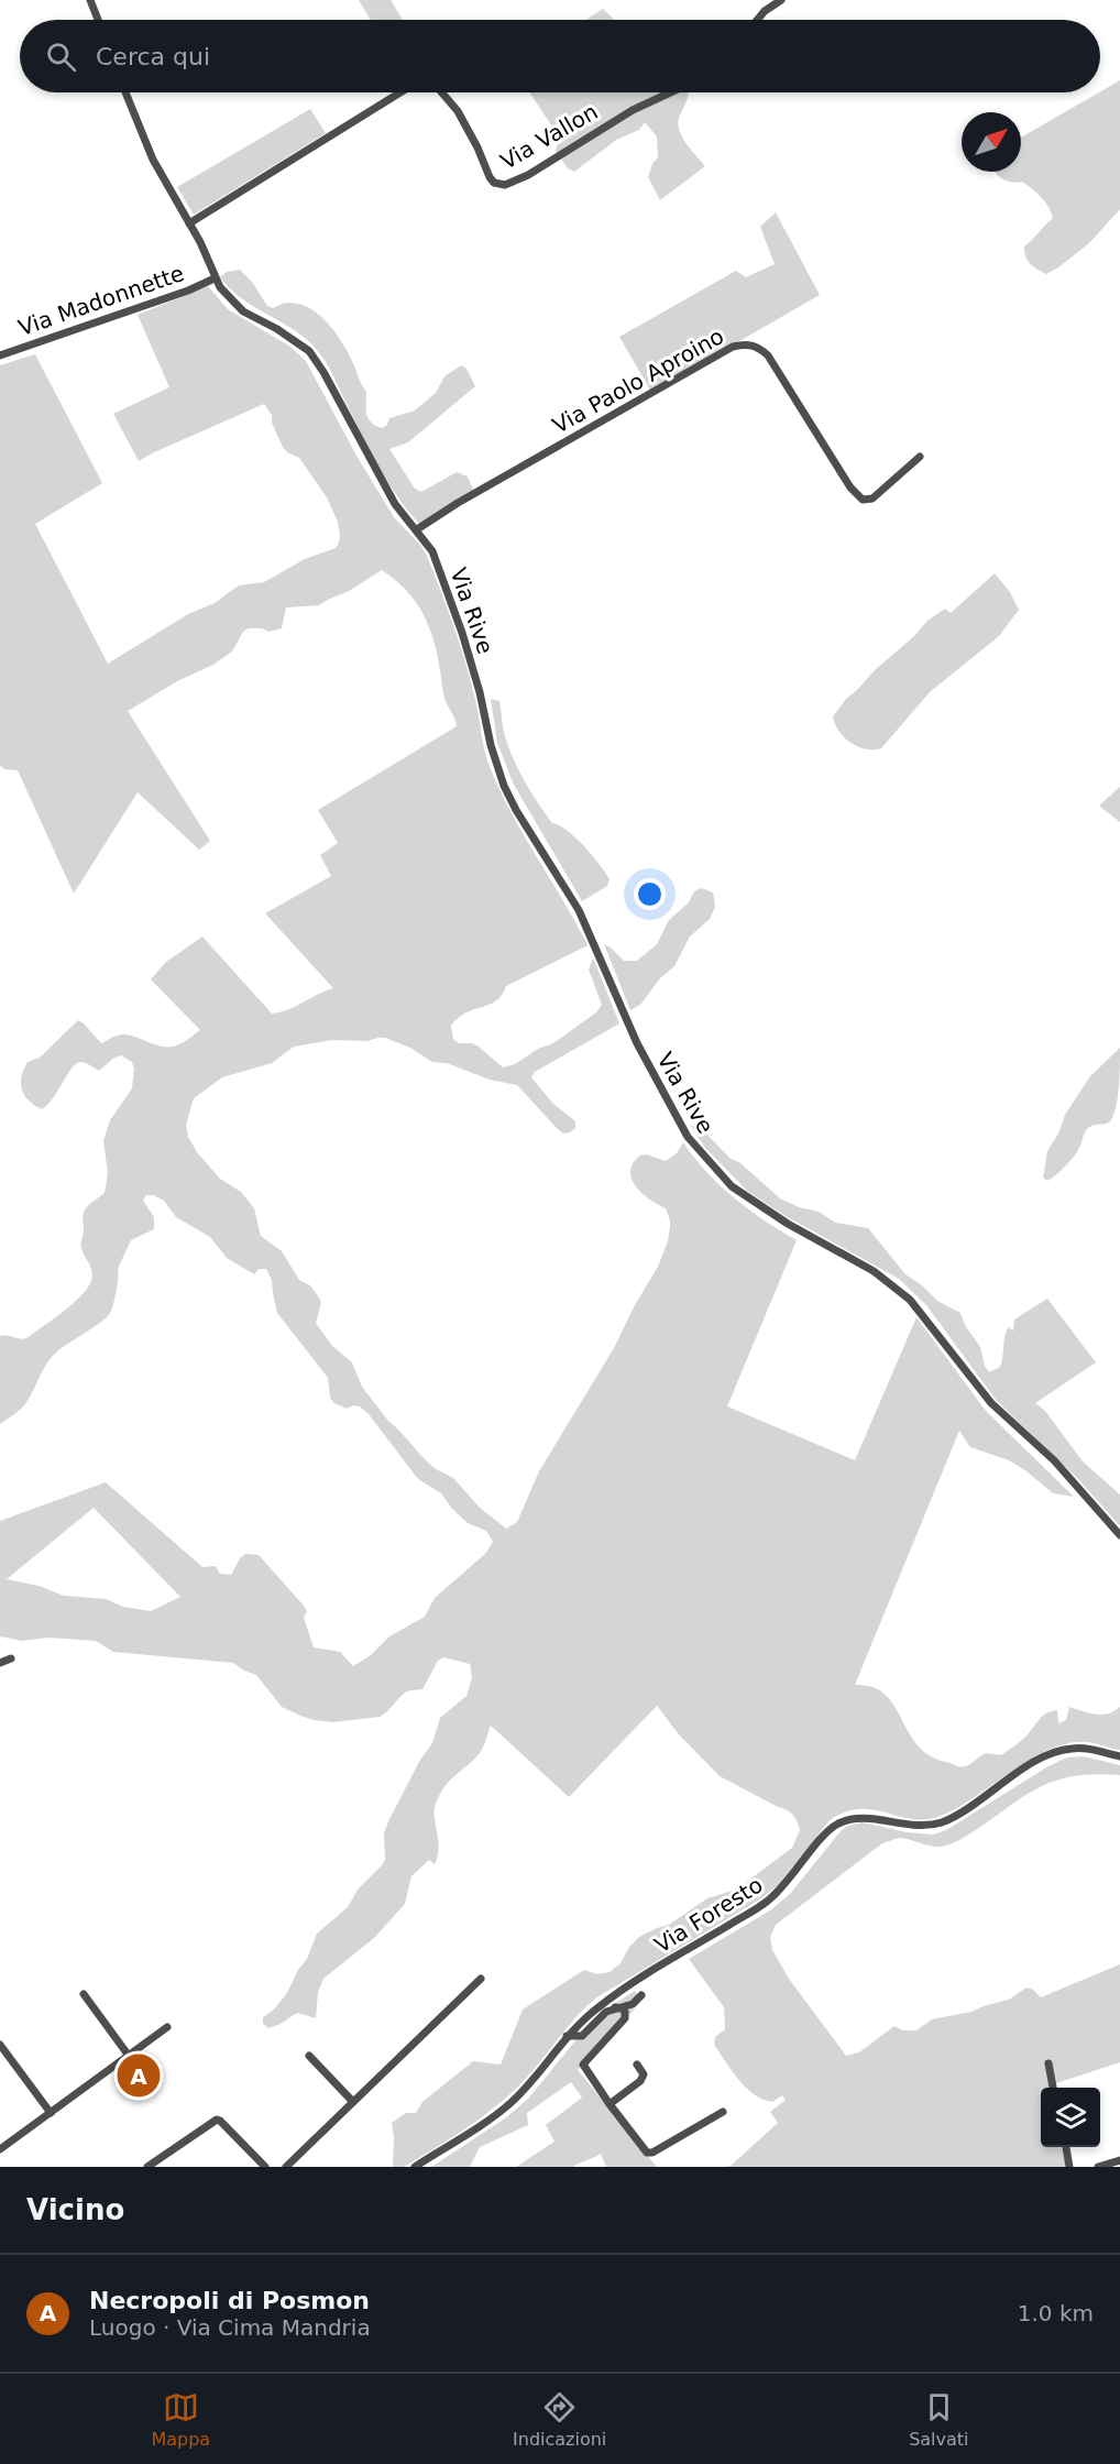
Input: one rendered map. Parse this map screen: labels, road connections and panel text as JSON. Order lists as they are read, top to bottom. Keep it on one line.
{"streets":{"street":["Via Vallon","Via Madonnette","Via Paolo Aproino","Via Rive","Via Foresto"]},"crossings":[["Via Madonnette","Via Rive"],["Via Paolo Aproino","Via Rive"]],"north":"top right","page":{"search":"Cerca qui","pins":"A","heading":"Vicino","list":[{"mark":"A","name":"Necropoli di Posmon","note":"Luogo · Via Cima Mandria","value":"1.0 km"}],"nav":["Mappa","Indicazioni","Salvati"]}}
